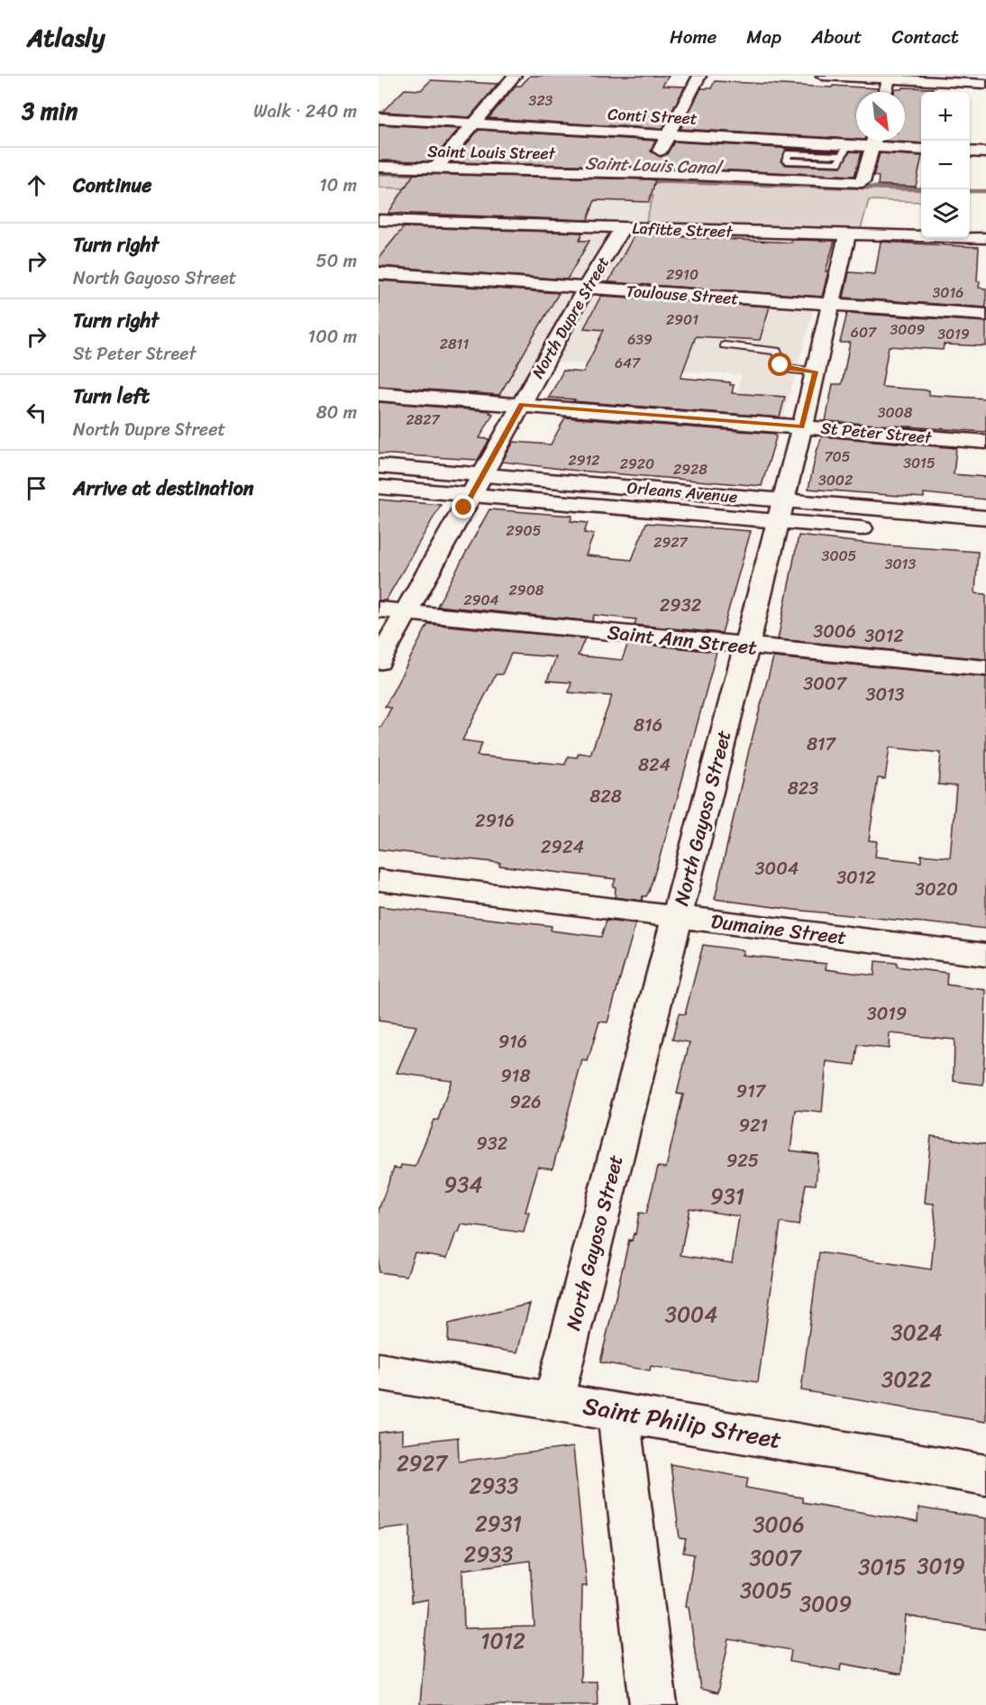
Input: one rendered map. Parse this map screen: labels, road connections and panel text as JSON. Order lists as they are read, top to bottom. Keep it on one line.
{"streets":{"street":["Conti Street","Saint Louis Street","Lafitte Street","Toulouse Street","North Dupre Street","St Peter Street","Orleans Avenue","Saint Ann Street","North Gayoso Street","Dumaine Street","Saint Philip Street"]},"crossings":[["Conti Street","Saint Louis Street"],["Lafitte Street","North Dupre Street"],["Lafitte Street","North Gayoso Street"],["Toulouse Street","North Dupre Street"],["Toulouse Street","North Gayoso Street"],["North Dupre Street","St Peter Street"],["North Dupre Street","Orleans Avenue"],["North Dupre Street","Saint Ann Street"],["St Peter Street","North Gayoso Street"],["Orleans Avenue","North Gayoso Street"],["Saint Ann Street","North Gayoso Street"],["North Gayoso Street","Dumaine Street"],["North Gayoso Street","Saint Philip Street"]],"water":["Saint Louis Canal"],"house_numbers":["323","2910","3016","2901","3009","607","3019","639","2811","647","3008","2827","705","2912","3015","2920","2928","3002","2905","2927","3005","3013","2908","2904","2932","3006","3012","3007","3013","816","817","824","823","828","2916","2924","3004","3012","3020","3019","916","918","917","926","921","932","925","934","931","3004","3024","3022","2927","2933","2931","3006","2933","3007","3019","3015","3005","3009","1012"],"north":"bottom right","page":{"header":"Atlasly","nav":["Home","Map","About","Contact"],"heading":["3 min","Walk · 240 m"],"map_buttons":["+","−"],"list":[["Continue","10 m"],["Turn right","North Gayoso Street","50 m"],["Turn right","St Peter Street","100 m"],["Turn left","North Dupre Street","80 m"],"Arrive at destination"]}}
